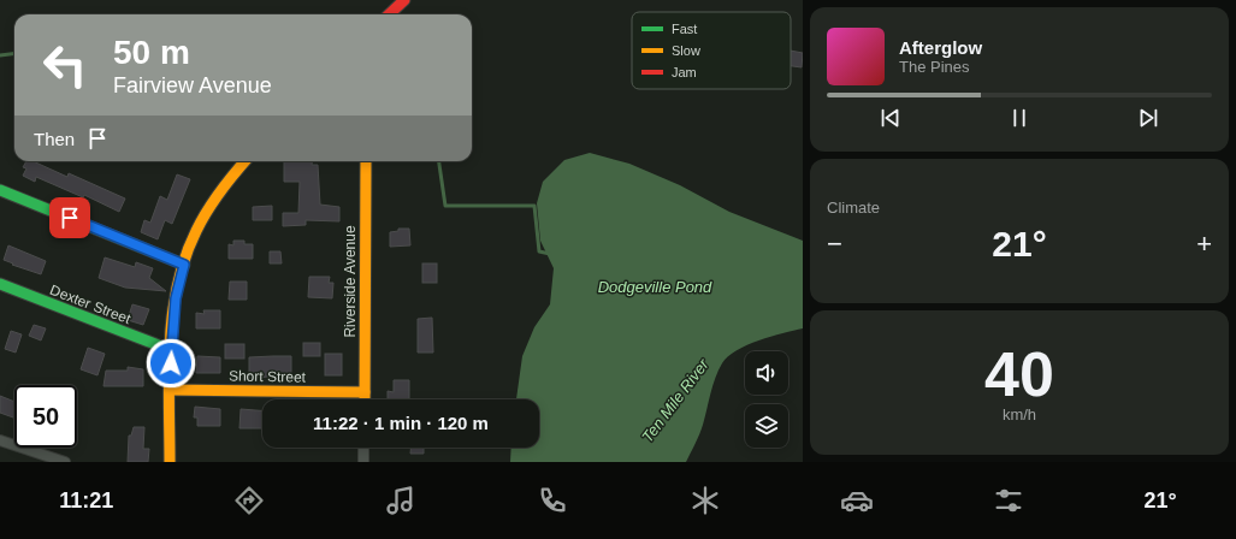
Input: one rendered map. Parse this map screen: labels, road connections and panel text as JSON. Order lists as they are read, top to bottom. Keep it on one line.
{"streets":{"street":["Riverside Avenue","Dexter Street","Short Street"]},"crossings":[["Riverside Avenue","Short Street"]],"water":["Dodgeville Pond","Ten Mile River"],"legend":["Fast","Slow","Jam"],"page":{"turn":["50 m","Fairview Avenue"],"song":["Afterglow","The Pines"],"then":"Then","tile":["Climate",["40","km/h"]],"heat":["−","21°","+"],"limit":"50","trip":"11:22 · 1 min · 120 m","tabs":["11:21","21°"]}}
